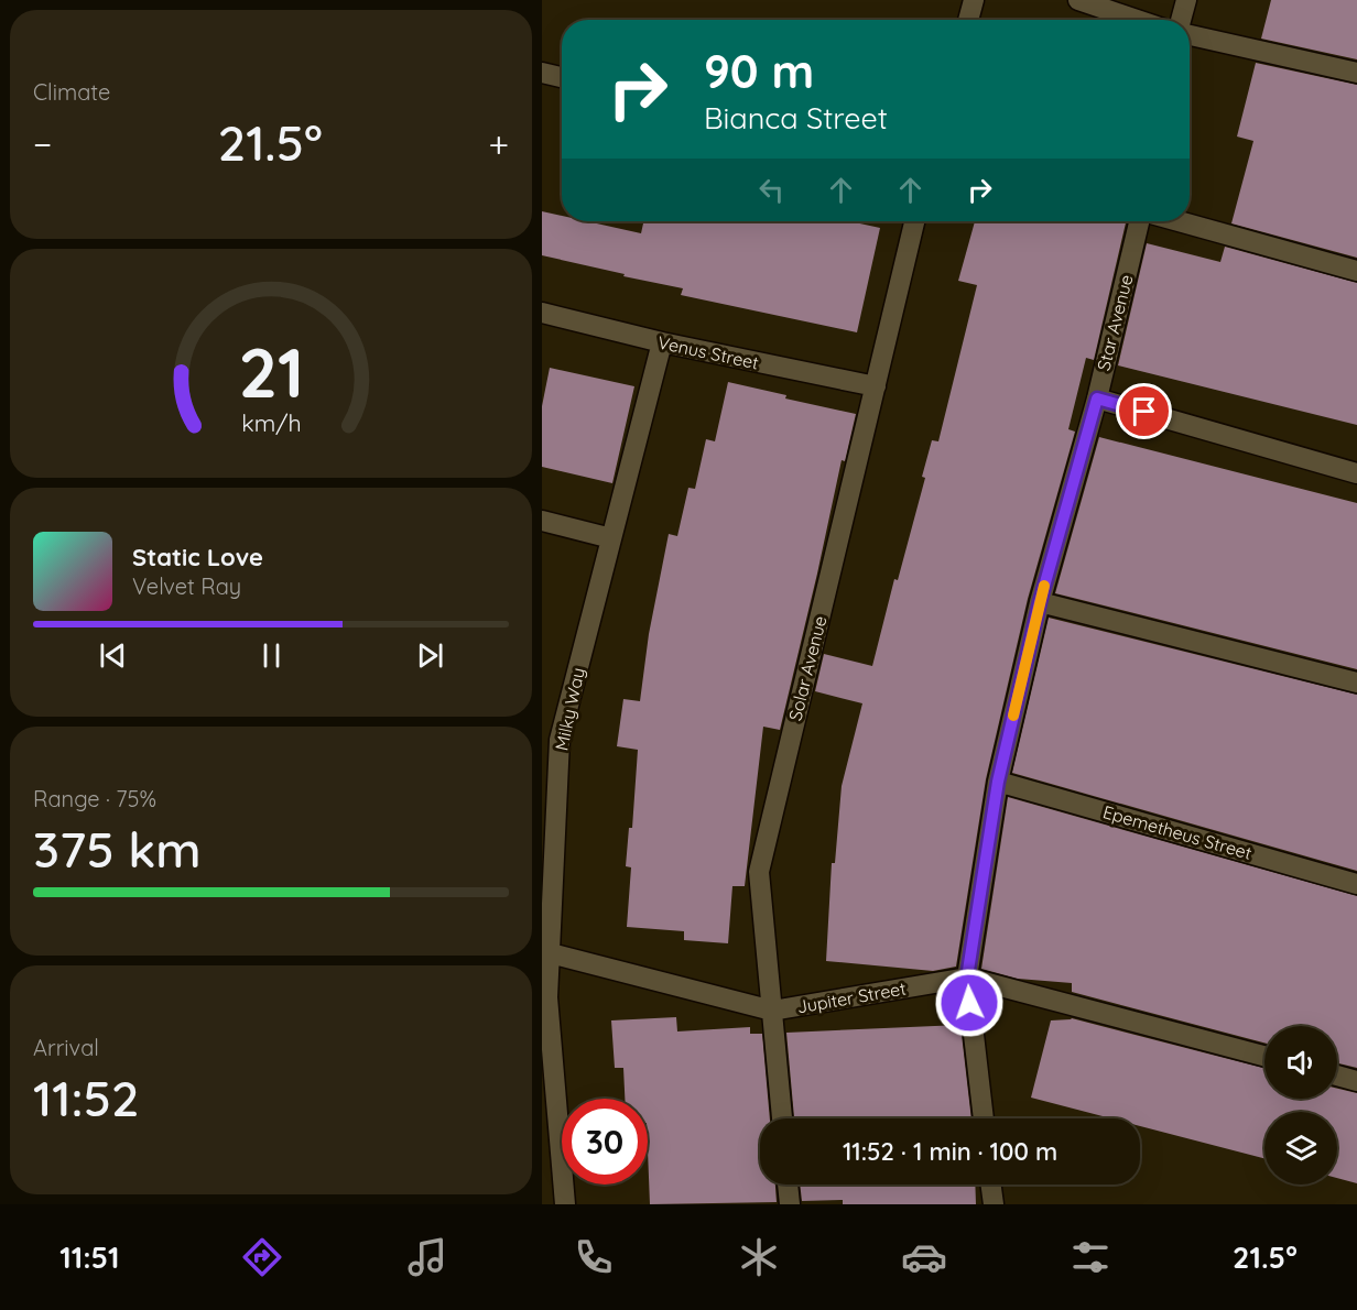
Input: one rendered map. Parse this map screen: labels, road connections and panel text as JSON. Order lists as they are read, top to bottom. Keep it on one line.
{"streets":{"street":["Star Avenue","Venus Street","Solar Avenue","Milky Way","Epemetheus Street","Jupiter Street"]},"crossings":[["Star Avenue","Epemetheus Street"],["Star Avenue","Jupiter Street"],["Venus Street","Solar Avenue"],["Venus Street","Milky Way"],["Solar Avenue","Jupiter Street"],["Milky Way","Jupiter Street"]],"page":{"tile":["Climate",["Range · 75%","375 km"],["Arrival","11:52"]],"turn":["90 m","Bianca Street"],"heat":["−","21.5°","+"],"song":["Static Love","Velvet Ray"],"limit":"30","trip":"11:52 · 1 min · 100 m","tabs":["11:51","21.5°"],"gauge":["21","km/h"]}}
